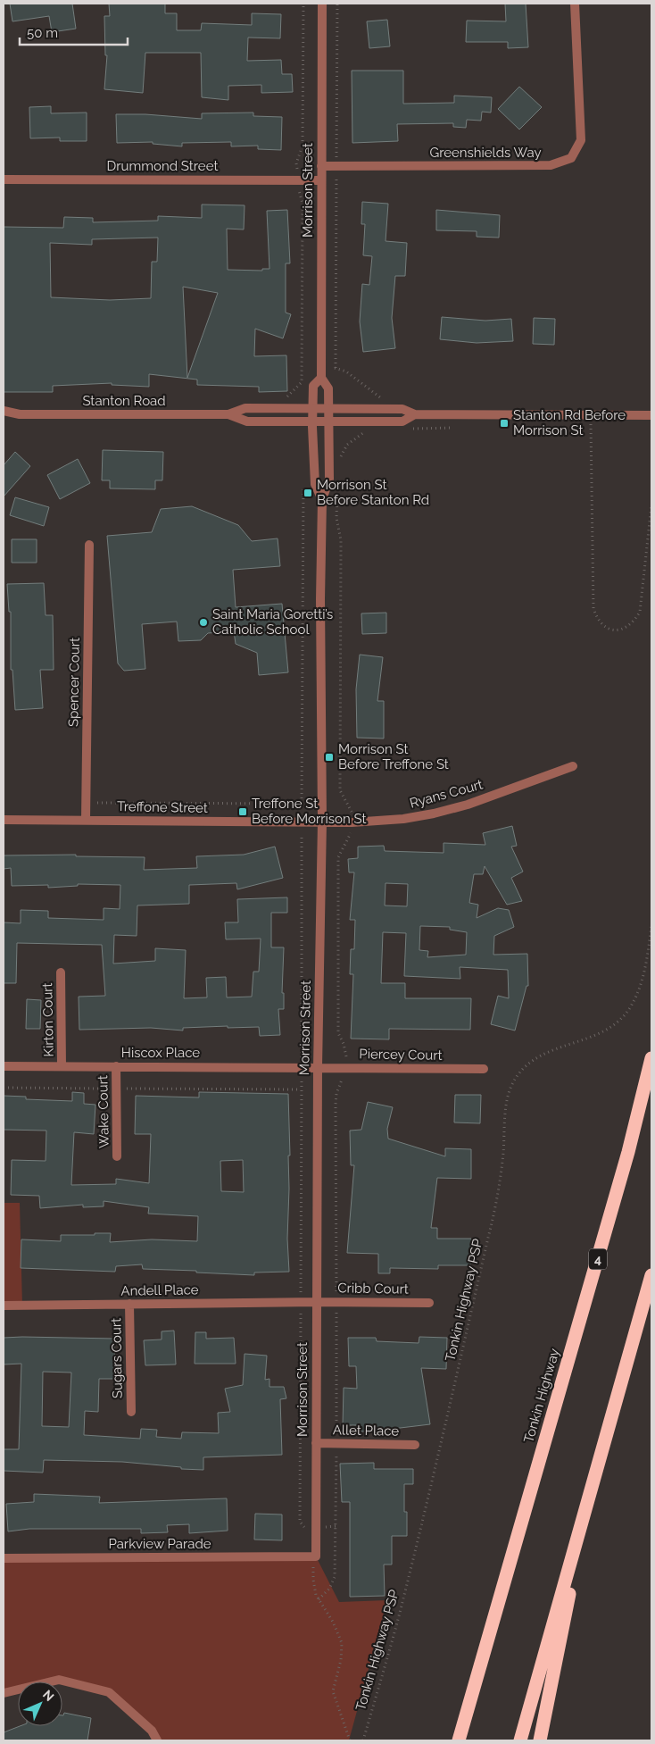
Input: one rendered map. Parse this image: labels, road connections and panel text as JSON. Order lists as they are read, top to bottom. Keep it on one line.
{"streets":{"highway":["4","Tonkin Highway"],"street":["Greenshields Way","Drummond Street","Morrison Street","Stanton Road","Spencer Court","Ryans Court","Treffone Street","Kirton Court","Hiscox Place","Piercey Court","Wake Court","Cribb Court","Andell Place","Sugars Court","Allet Place","Parkview Parade"],"path":["Tonkin Highway PSP"]},"crossings":[["Greenshields Way","Morrison Street"],["Drummond Street","Morrison Street"],["Morrison Street","Stanton Road"],["Morrison Street","Ryans Court"],["Morrison Street","Treffone Street"],["Morrison Street","Hiscox Place"],["Morrison Street","Piercey Court"],["Morrison Street","Cribb Court"],["Morrison Street","Andell Place"],["Morrison Street","Allet Place"],["Morrison Street","Parkview Parade"],["Spencer Court","Treffone Street"],["Ryans Court","Treffone Street"],["Kirton Court","Hiscox Place"],["Hiscox Place","Piercey Court"],["Hiscox Place","Wake Court"],["Cribb Court","Andell Place"],["Andell Place","Sugars Court"]],"places":{"transit":["Stanton Rd Before Morrison St","Morrison St Before Stanton Rd","Morrison St Before Treffone St","Treffone St Before Morrison St"],"other":["Saint Maria Goretti’s Catholic School"]},"scale_bar":"50 m","north":"top right"}
